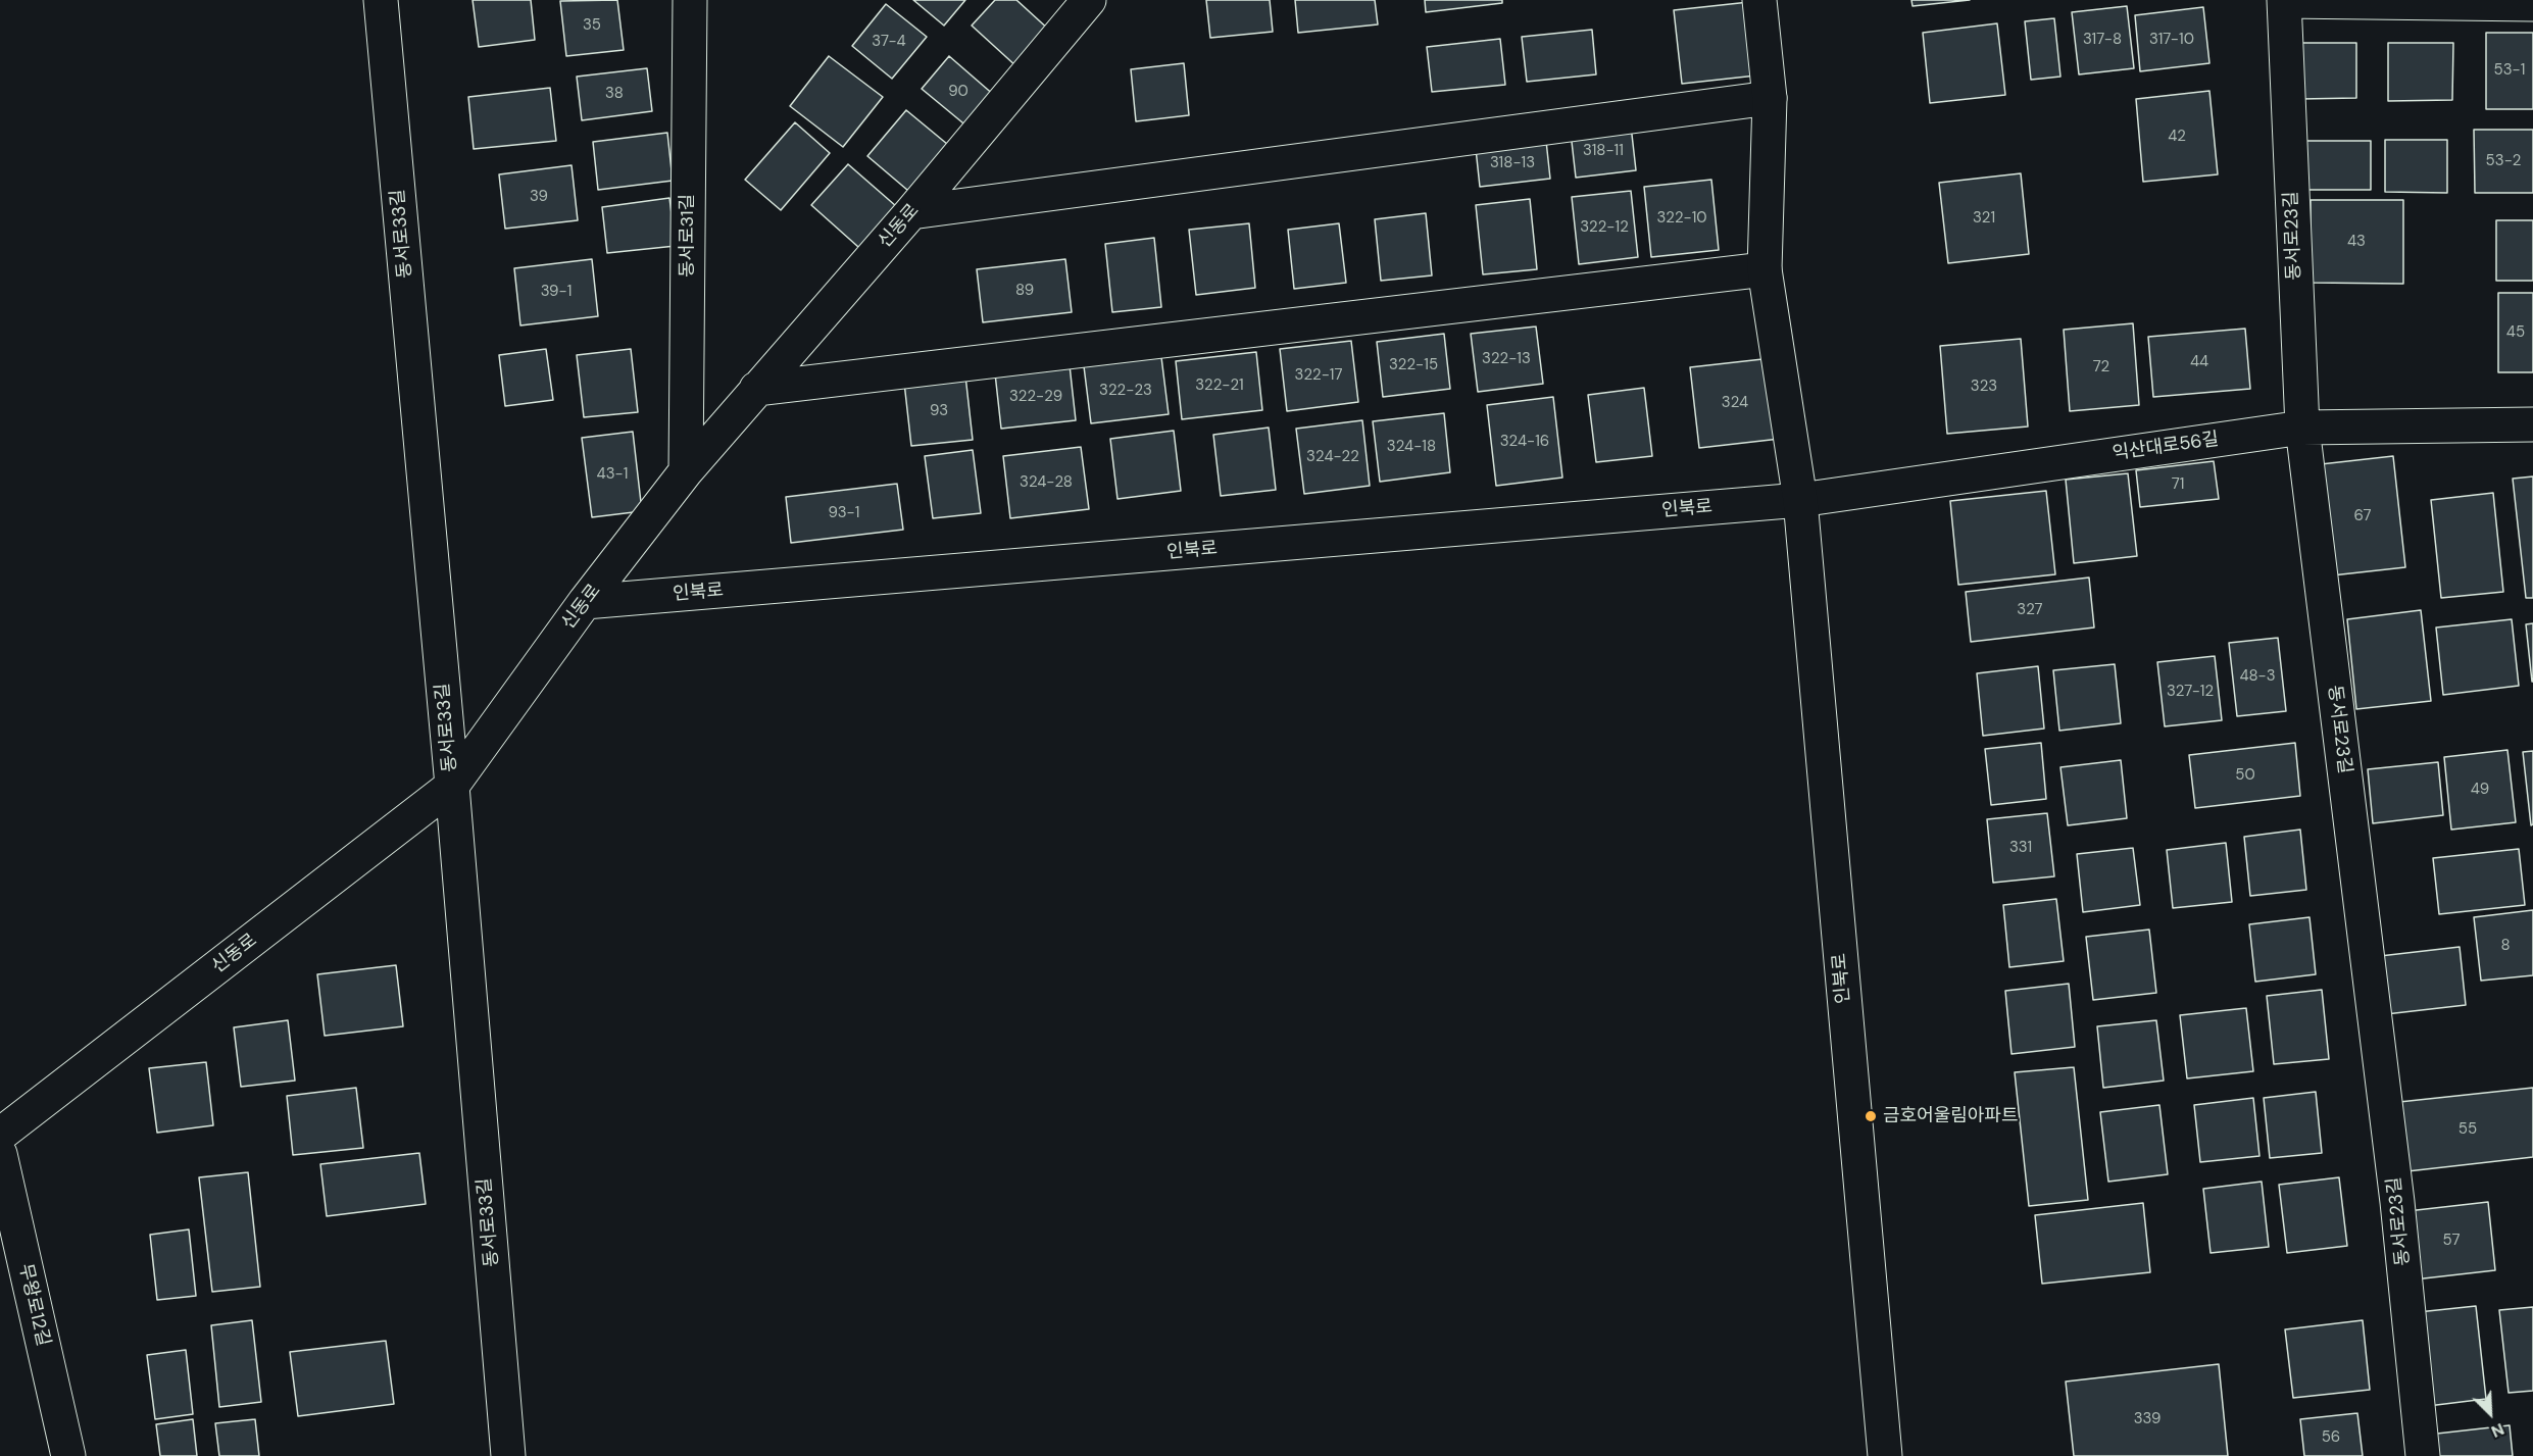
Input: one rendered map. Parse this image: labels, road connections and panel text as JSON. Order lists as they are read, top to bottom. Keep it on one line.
{"streets":{"street":["신동로","동서로33길","동서로31길","동서로23길","익산대로56길","인북로","무왕로12길"]},"crossings":[["신동로","동서로33길"],["신동로","동서로31길"],["신동로","인북로"],["동서로23길","익산대로56길"],["익산대로56길","인북로"]],"places":["금호어울림아파트"],"house_numbers":["35","317-8","317-10","37-4","53-1","90","38","42","318-11","53-2","318-13","39","322-10","321","322-12","43","89","39-1","45","322-13","44","322-15","72","322-17","322-21","323","322-23","322-29","324","93","324-16","324-18","324-22","43-1","324-28","71","93-1","67","327","48-3","327-12","50","49","331","8","55","57","339","56"],"north":"bottom right"}
